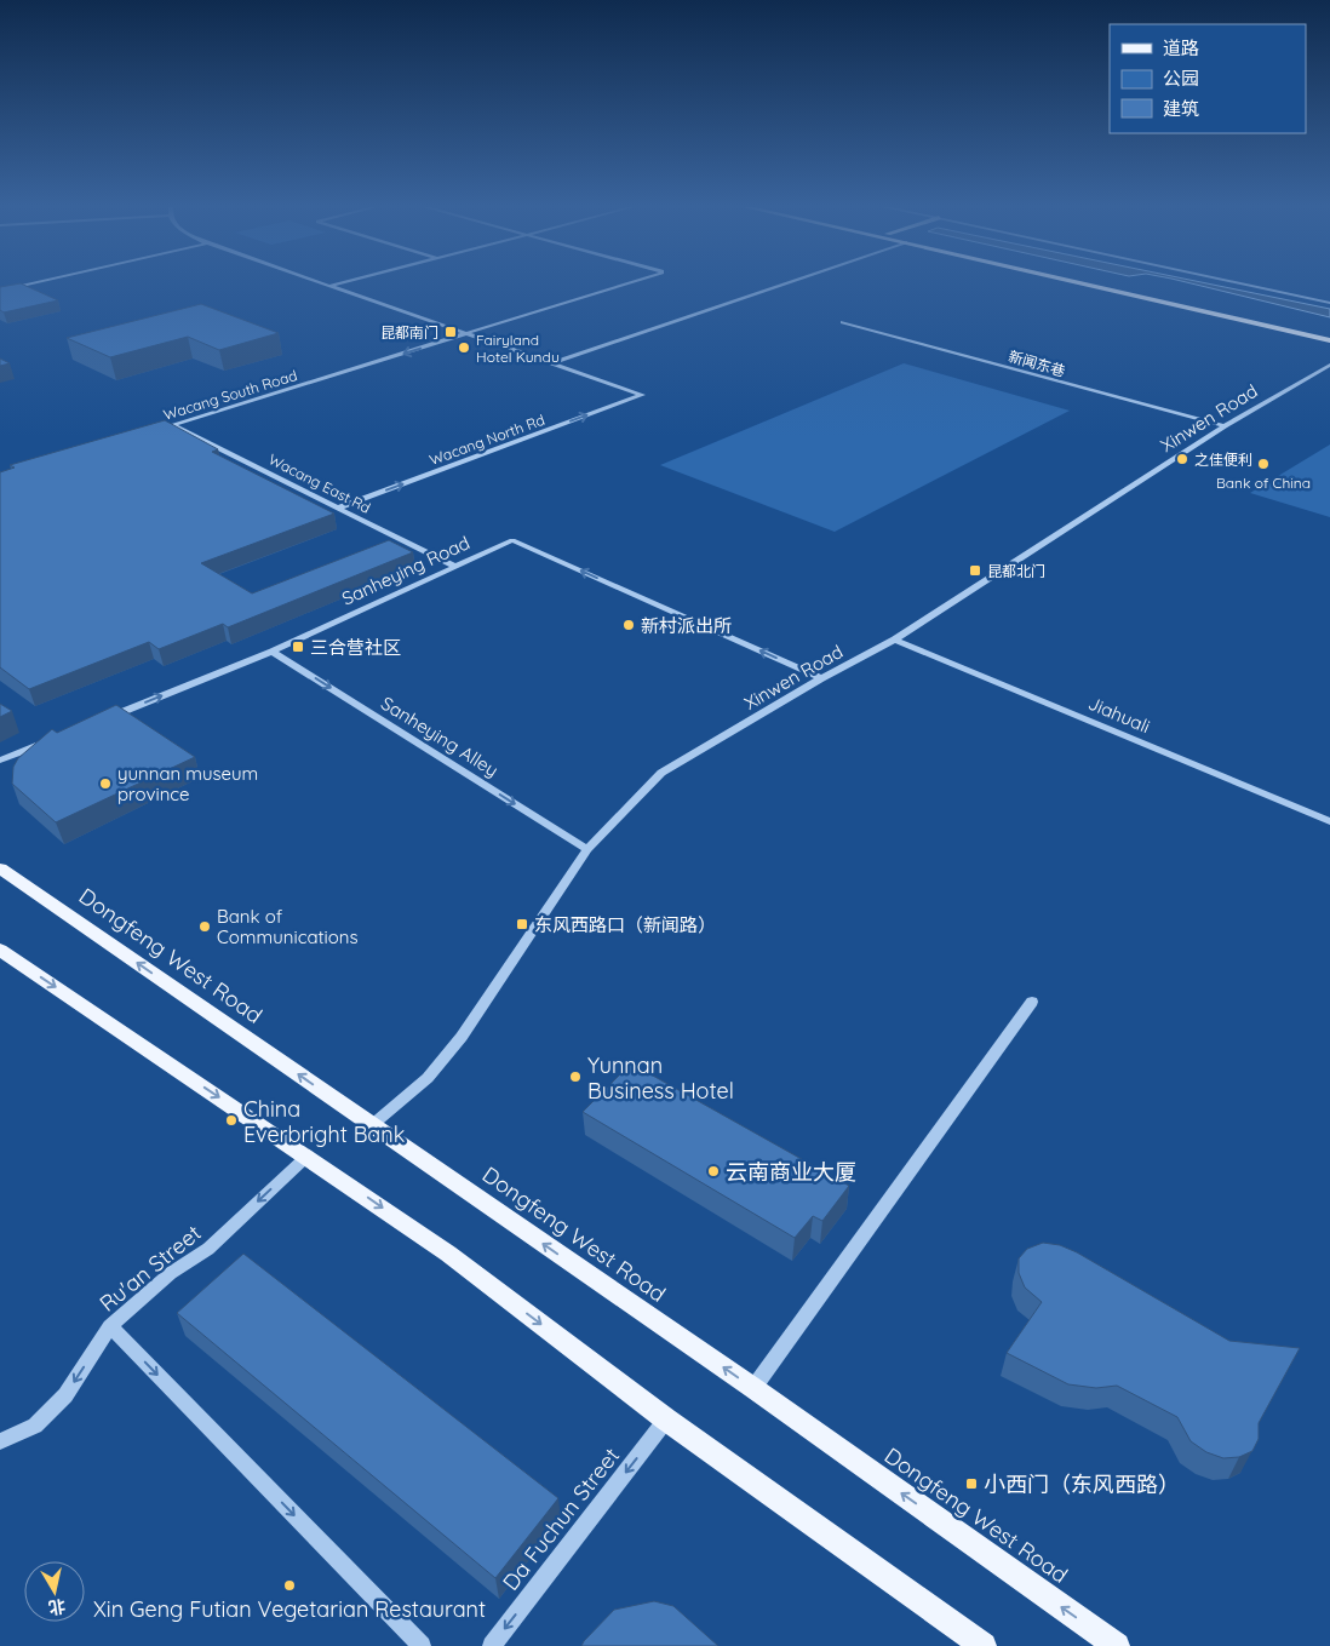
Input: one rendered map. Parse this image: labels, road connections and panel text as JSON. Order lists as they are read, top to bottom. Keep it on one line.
{"streets":{"main road":["Dongfeng West Road"],"street":["新闻东巷","Wacang South Road","Xinwen Road","Wacang North Rd","Wacang East Rd","Sanheying Road","Jiahuali","Sanheying Alley","Ru'an Street","Da Fuchun Street"]},"crossings":[["新闻东巷","Xinwen Road"],["Wacang South Road","Wacang East Rd"],["Xinwen Road","Sanheying Road"],["Xinwen Road","Jiahuali"],["Xinwen Road","Sanheying Alley"],["Xinwen Road","Dongfeng West Road"],["Wacang North Rd","Wacang East Rd"],["Wacang East Rd","Sanheying Road"],["Sanheying Road","Sanheying Alley"]],"one_way":["Wacang South Road","Sanheying Alley","Ru'an Street","Da Fuchun Street"],"places":{"transit":["昆都南门","昆都北门","三合营社区","东风西路口（新闻路）","小西门（东风西路）"],"other":["Fairyland Hotel Kundu","之佳便利","Bank of China","新村派出所","yunnan museum province","Bank of Communications","Yunnan Business Hotel","China Everbright Bank","云南商业大厦","Xin Geng Futian Vegetarian Restaurant"]},"legend":["道路","公园","建筑"],"north":"bottom"}
